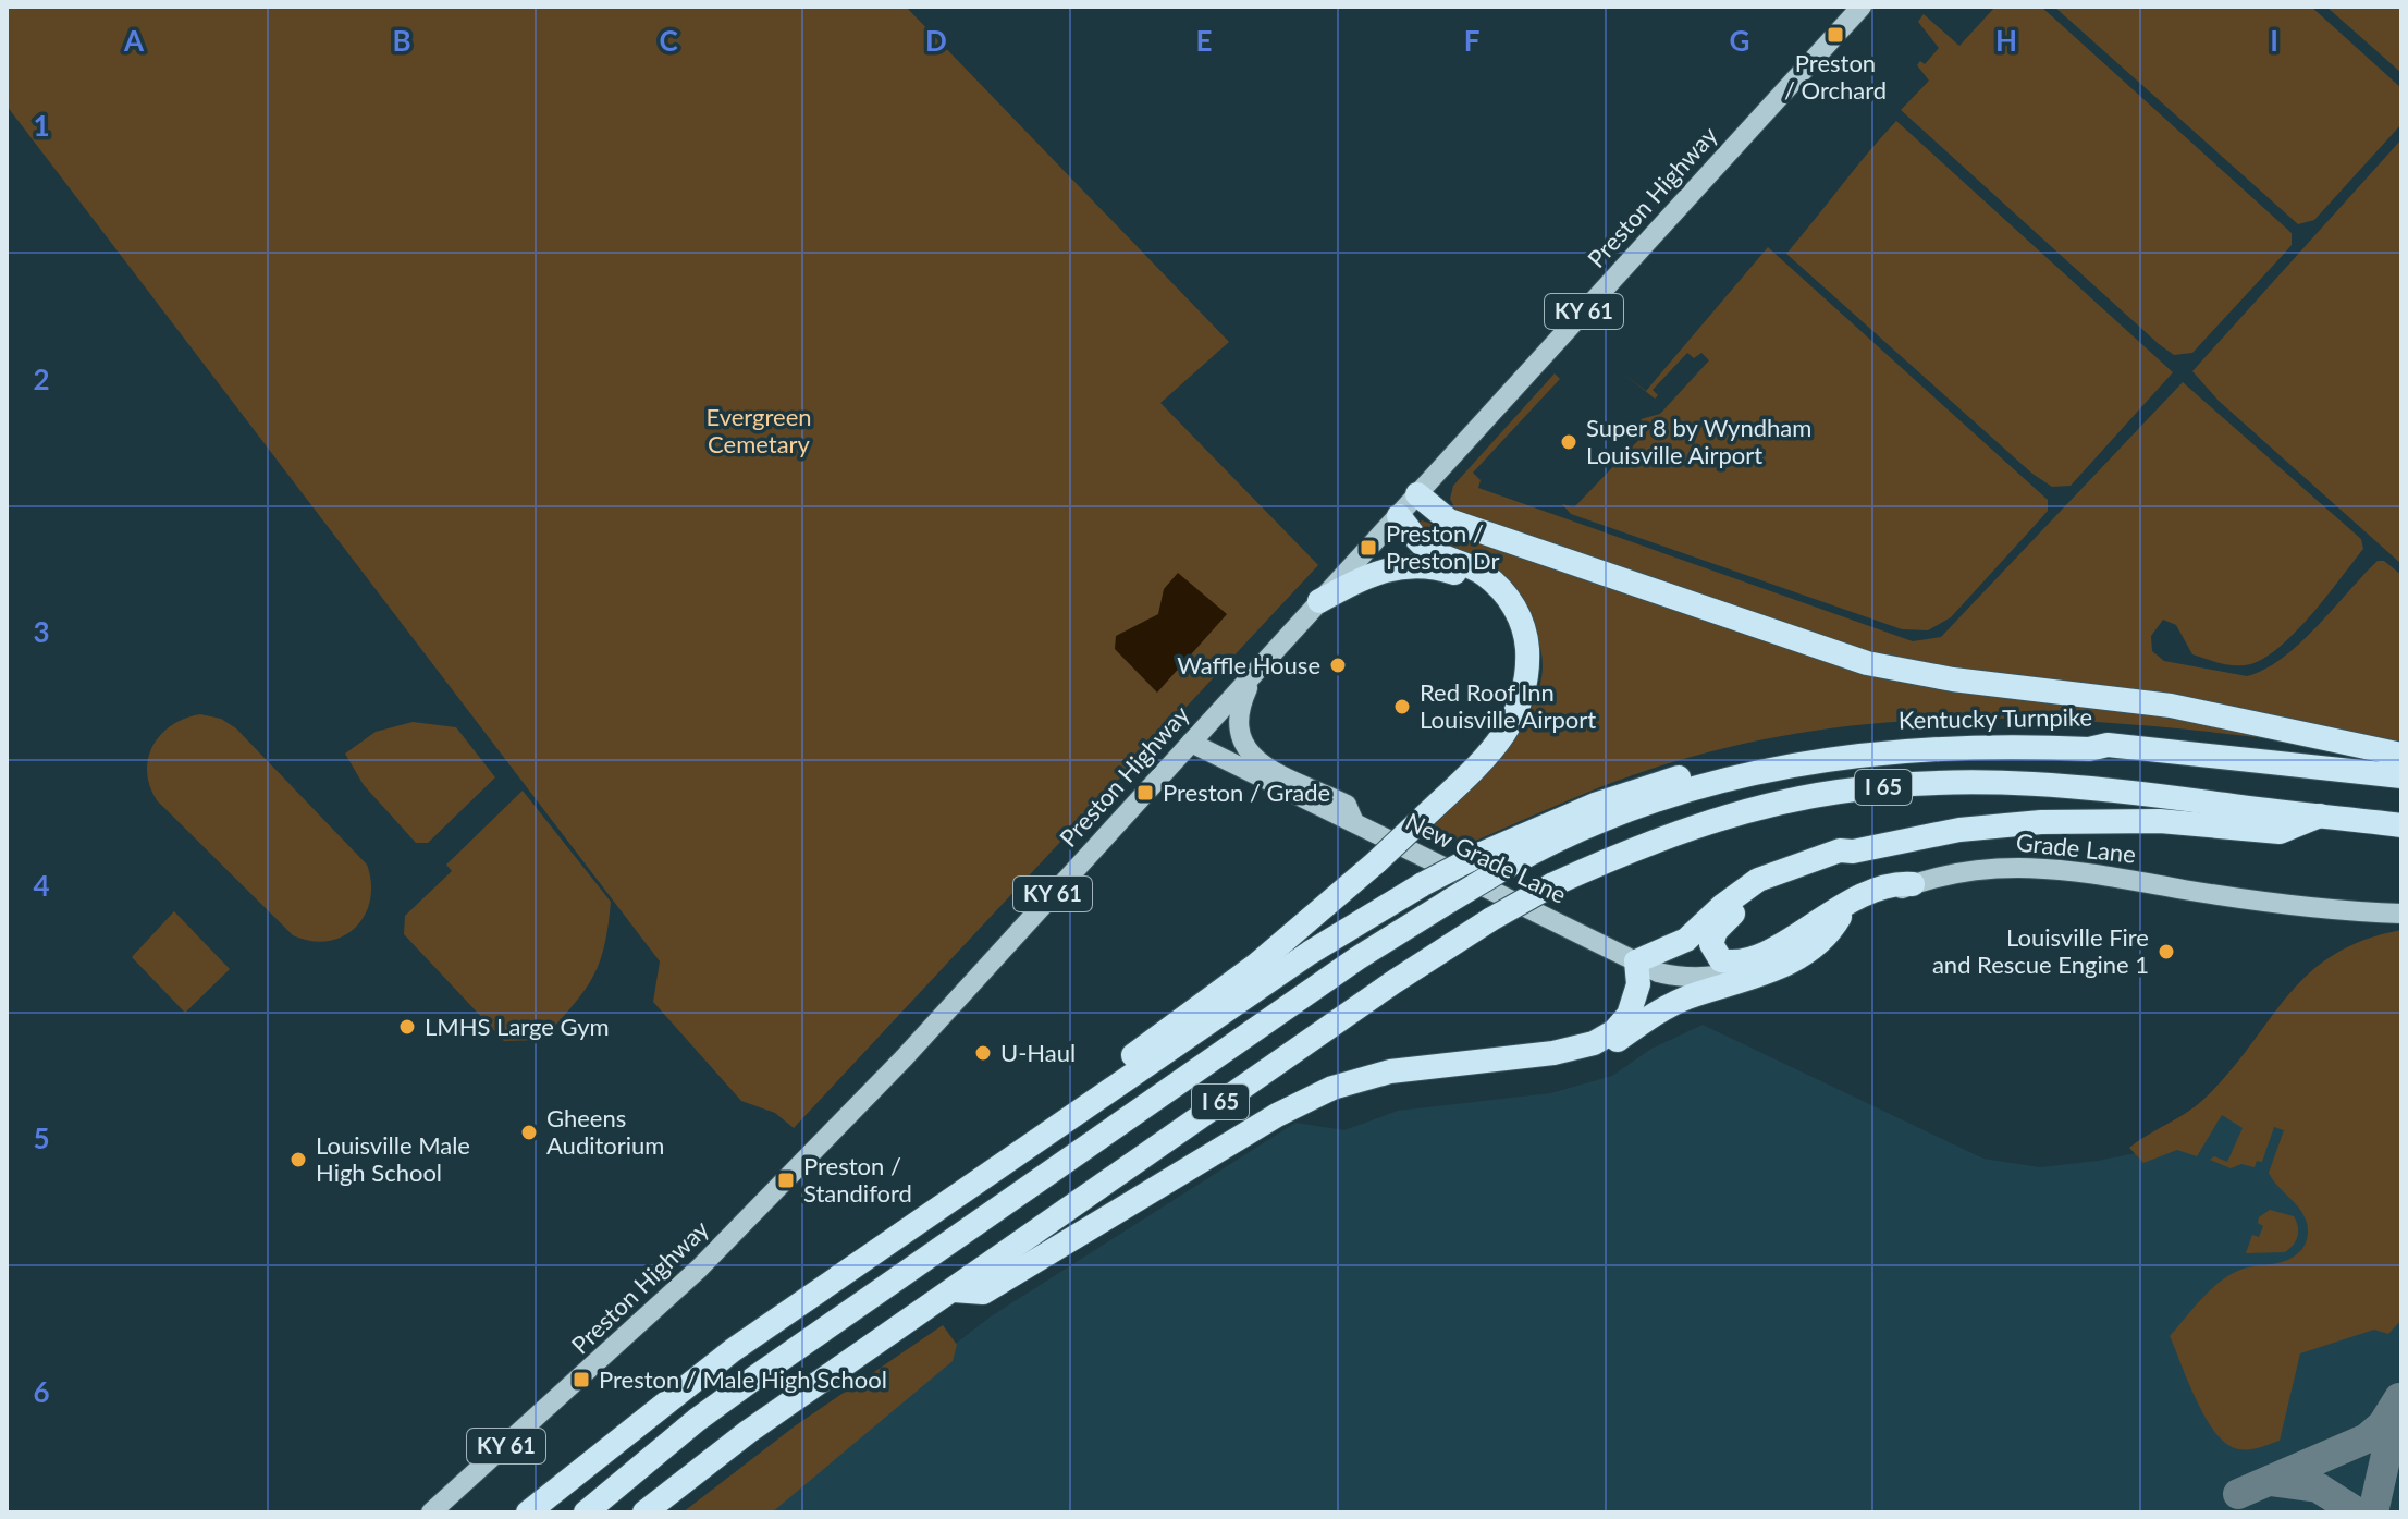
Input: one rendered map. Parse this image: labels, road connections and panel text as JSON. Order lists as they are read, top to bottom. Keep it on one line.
{"streets":{"highway":["Kentucky Turnpike","I 65"],"main road":["Preston Highway","KY 61","Grade Lane","New Grade Lane"]},"crossings":[["Preston Highway","New Grade Lane"],["Grade Lane","New Grade Lane"]],"parks":["Evergreen Cemetary"],"places":{"transit":["Preston / Orchard","Preston / Preston Dr","Preston / Grade","Preston / Standiford","Preston / Male High School"],"other":["Super 8 by Wyndham Louisville Airport","Waffle House","Red Roof Inn Louisville Airport","Louisville Fire and Rescue Engine 1","LMHS Large Gym","U-Haul","Gheens Auditorium","Louisville Male High School"]},"grid":{"columns":["A","B","C","D","E","F","G","H","I"],"rows":["1","2","3","4","5","6"]}}
